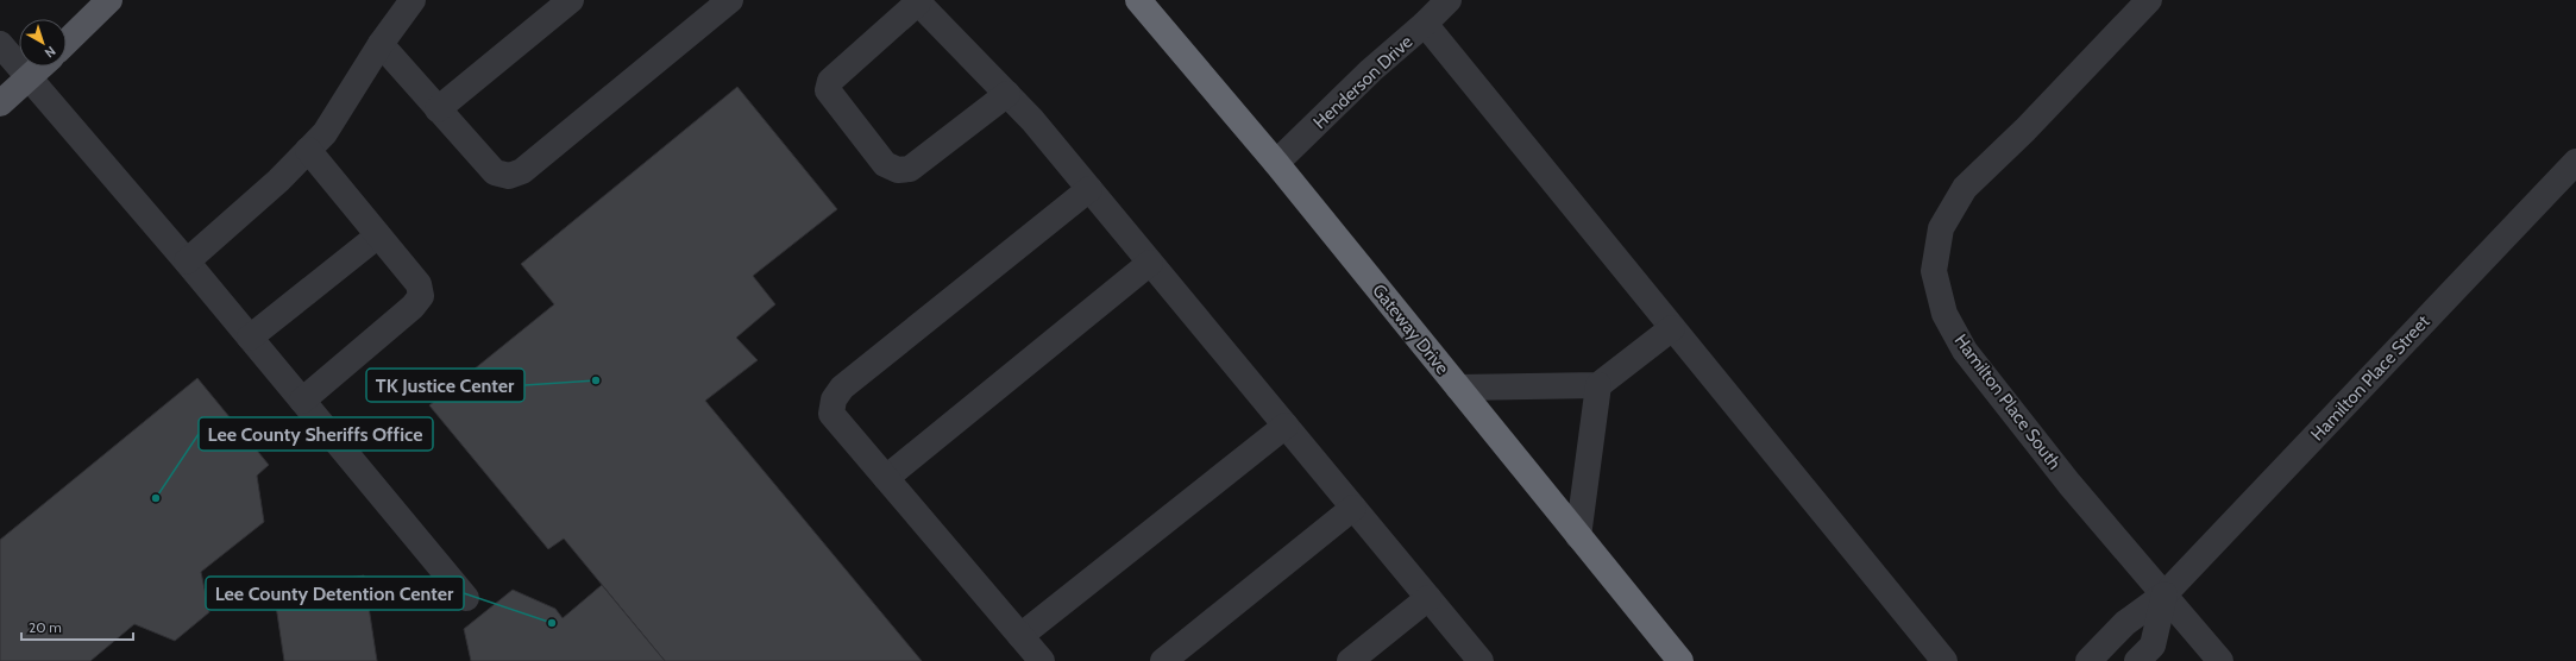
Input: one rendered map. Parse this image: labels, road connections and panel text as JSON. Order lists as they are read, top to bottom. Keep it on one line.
{"streets":{"highway":["Gateway Drive"],"street":["Henderson Drive","Hamilton Place Street","Hamilton Place South"]},"crossings":[["Henderson Drive","Gateway Drive"],["Hamilton Place Street","Hamilton Place South"]],"places":["TK Justice Center","Lee County Sheriffs Office","Lee County Detention Center"],"scale_bar":"20 m","north":"bottom right"}
